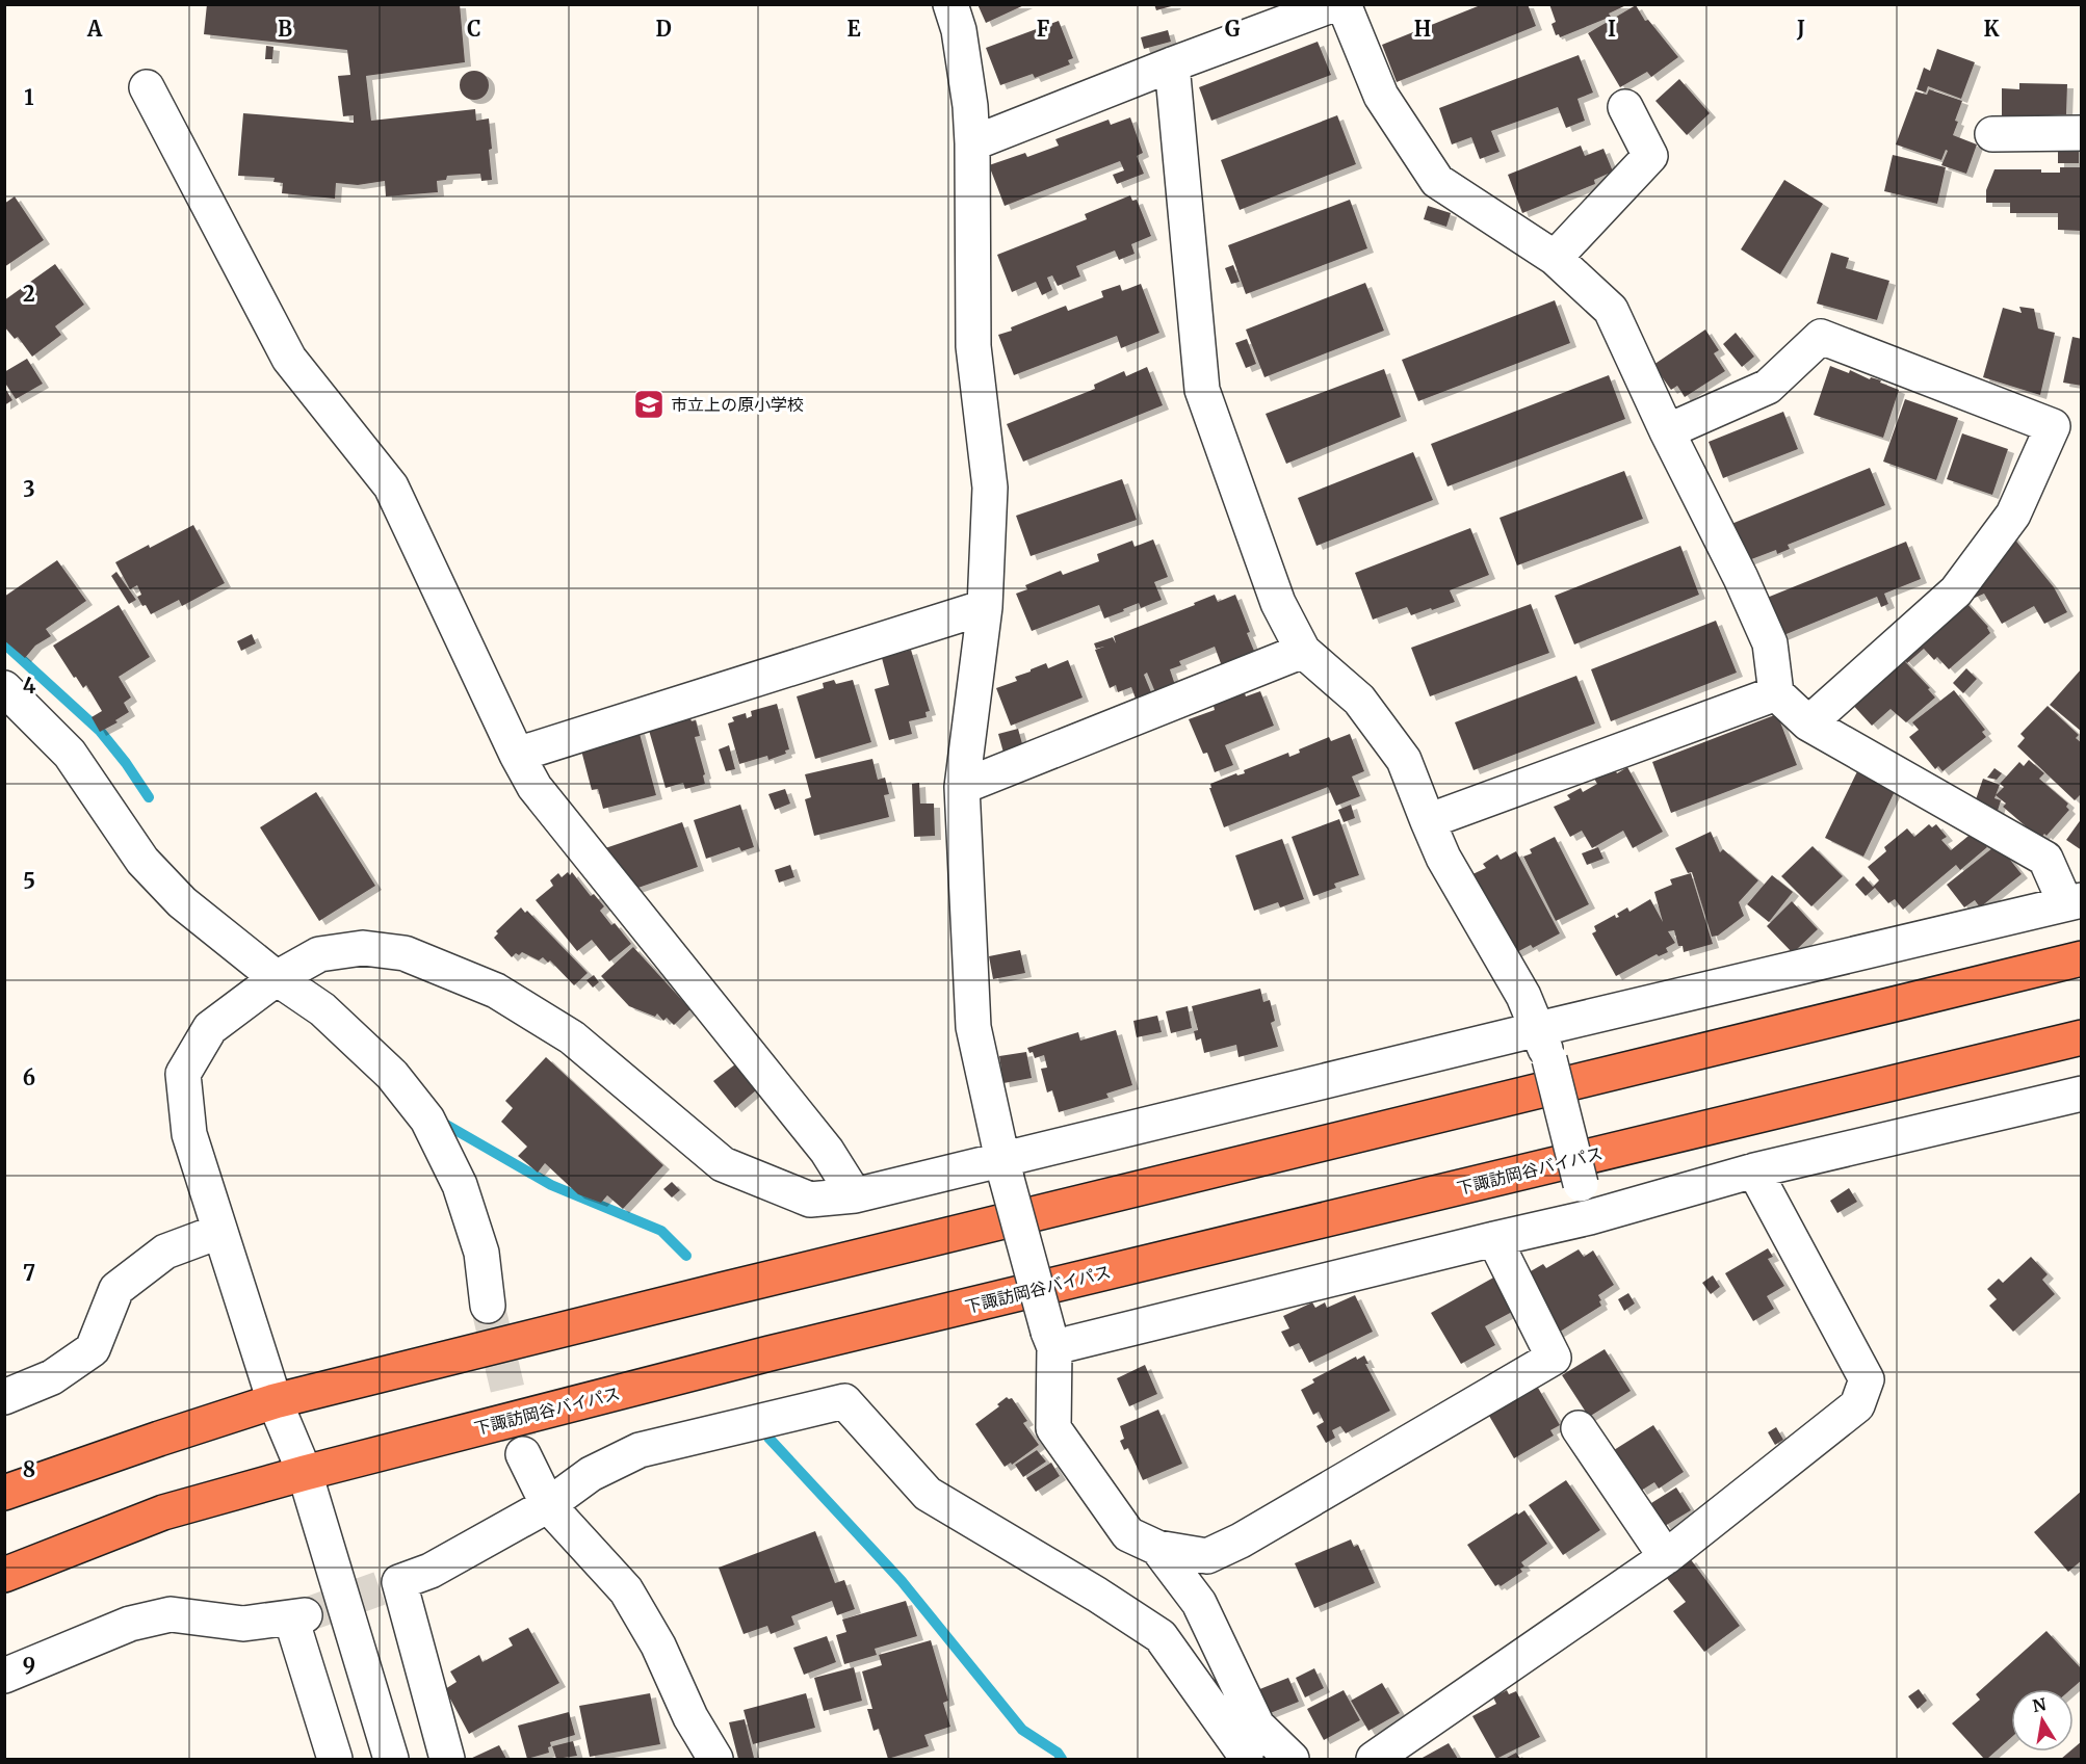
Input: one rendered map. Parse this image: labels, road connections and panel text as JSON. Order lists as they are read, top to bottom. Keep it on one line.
{"streets":{"highway":["下諏訪岡谷バイパス"]},"places":{"school or university":["市立上の原小学校"]},"north":"top","grid":{"columns":["A","B","C","D","E","F","G","H","I","J","K"],"rows":["1","2","3","4","5","6","7","8","9"]}}
